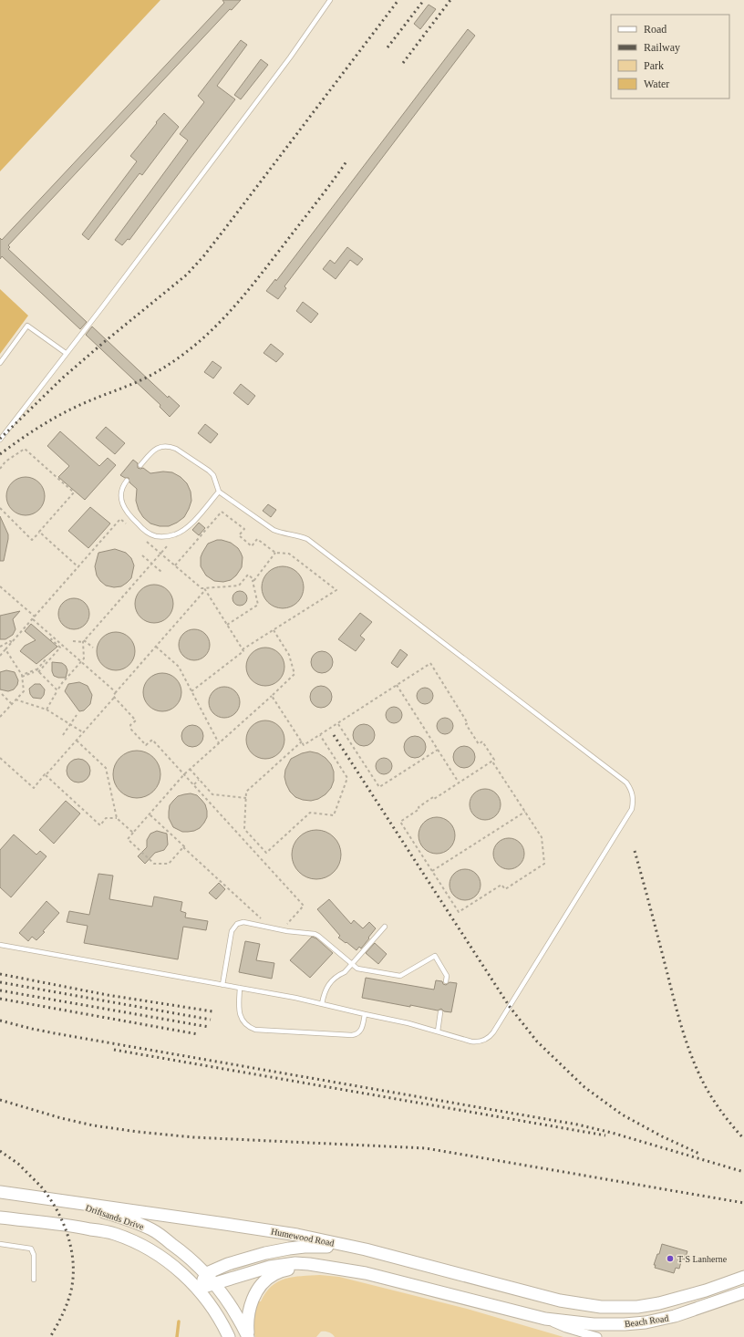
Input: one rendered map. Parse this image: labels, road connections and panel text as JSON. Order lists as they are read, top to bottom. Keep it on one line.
{"streets":{"main road":["Driftsands Drive","Humewood Road","Beach Road"]},"crossings":[["Driftsands Drive","Humewood Road"],["Humewood Road","Beach Road"]],"places":["T S Lanherne"],"legend":["Road","Railway","Park","Water"]}
